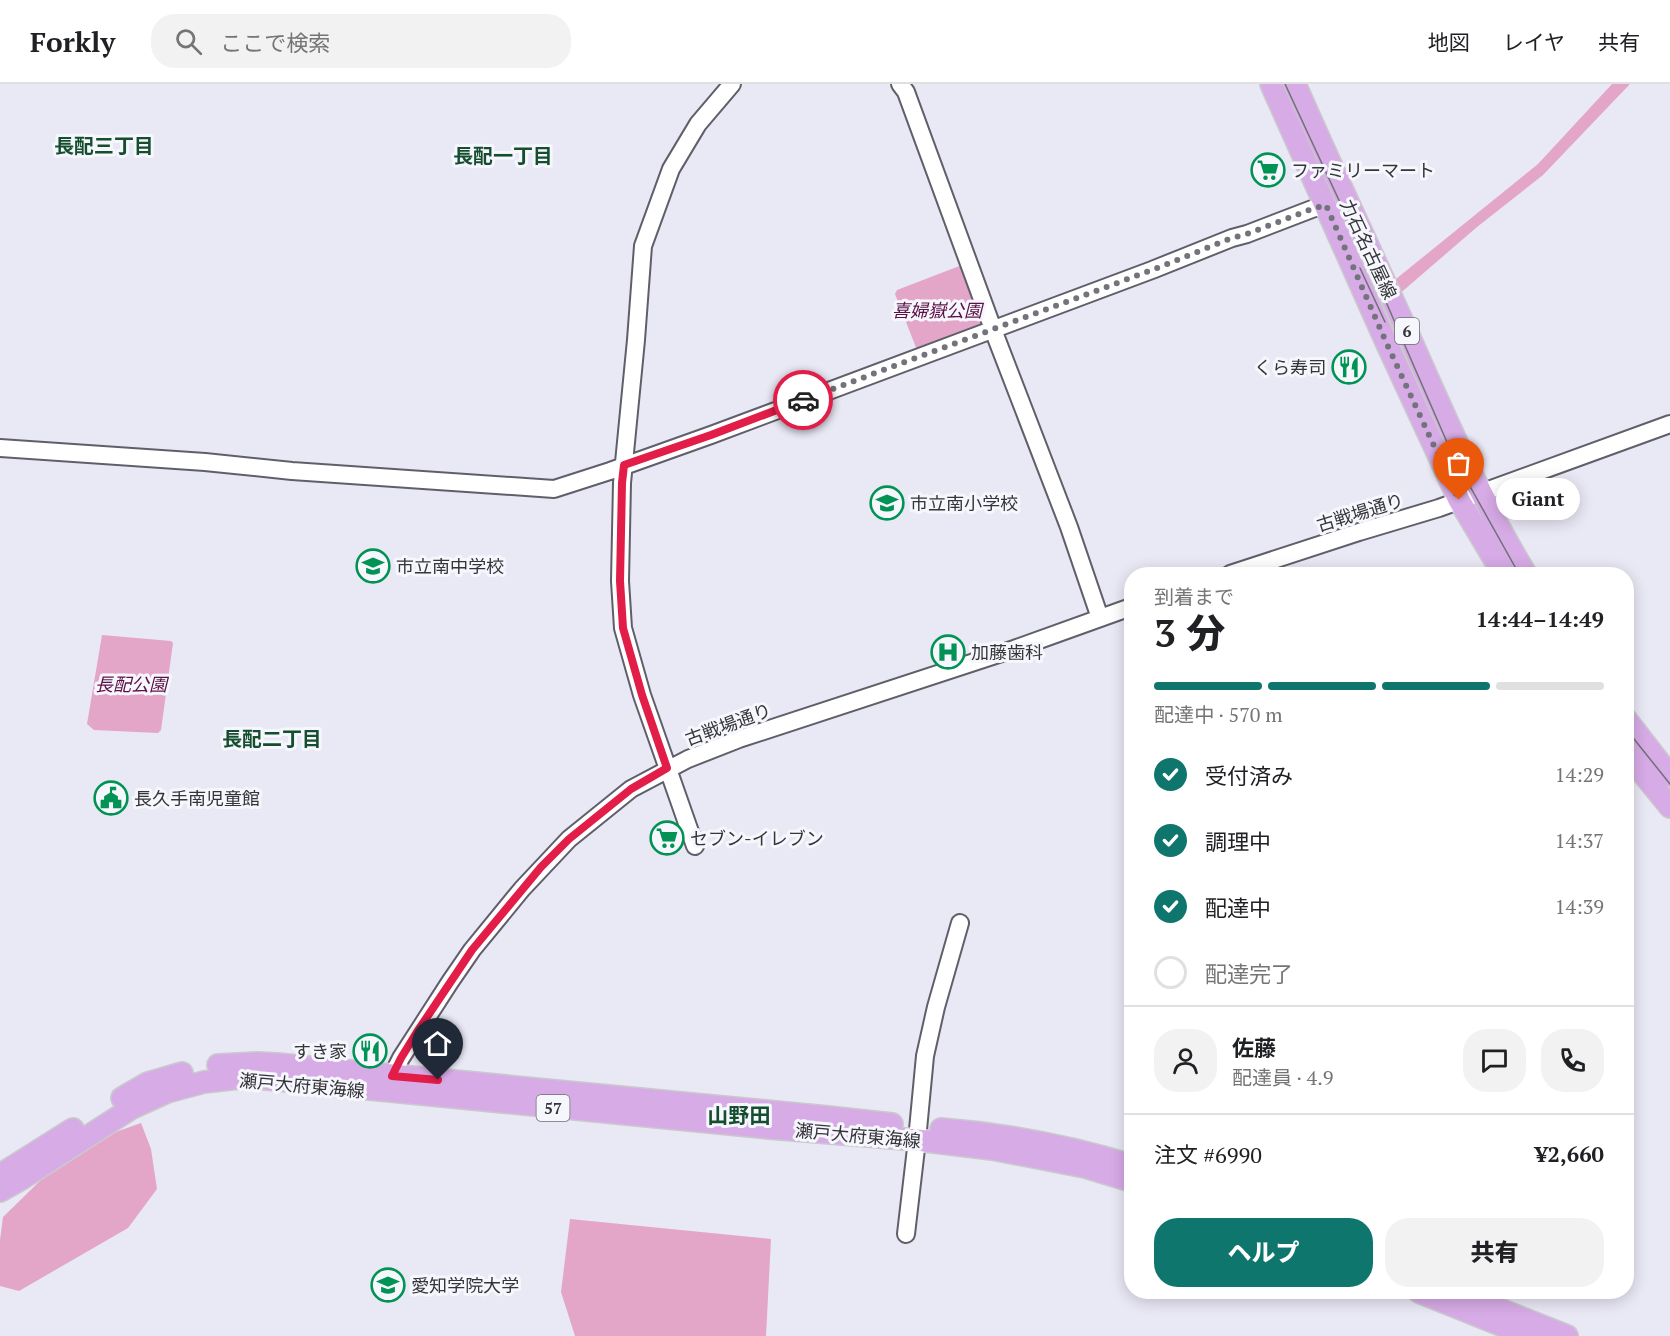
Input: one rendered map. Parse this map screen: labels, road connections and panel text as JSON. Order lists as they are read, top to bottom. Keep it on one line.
{"streets":{"main road":["力石名古屋線","6","瀬戸大府東海線","57"],"street":["古戦場通り"]},"crossings":[["力石名古屋線","古戦場通り"],["古戦場通り","瀬戸大府東海線"]],"districts":["長配三丁目","長配一丁目","長配二丁目","山野田"],"parks":["喜婦嶽公園","長配公園"],"places":{"supermarket":["ファミリーマート","セブン-イレブン"],"restaurant":["くら寿司","すき家"],"other":["Giant"],"school or university":["市立南小学校","市立南中学校","愛知学院大学"],"hospital":["加藤歯科"],"public building":["長久手南児童館"]},"page":{"header":"Forkly","search":"ここで検索","nav":["地図","レイヤ","共有"],"bubble":"Giant","heading":["3 分","到着まで","14:44–14:49"],"panel":["佐藤","配達員 · 4.9","注文 #6990","¥2,660"],"bar":"配達中 · 570 m","list":[["受付済み","14:29"],["調理中","14:37"],["配達中","14:39"],"配達完了"],"buttons":["ヘルプ","共有"]}}
